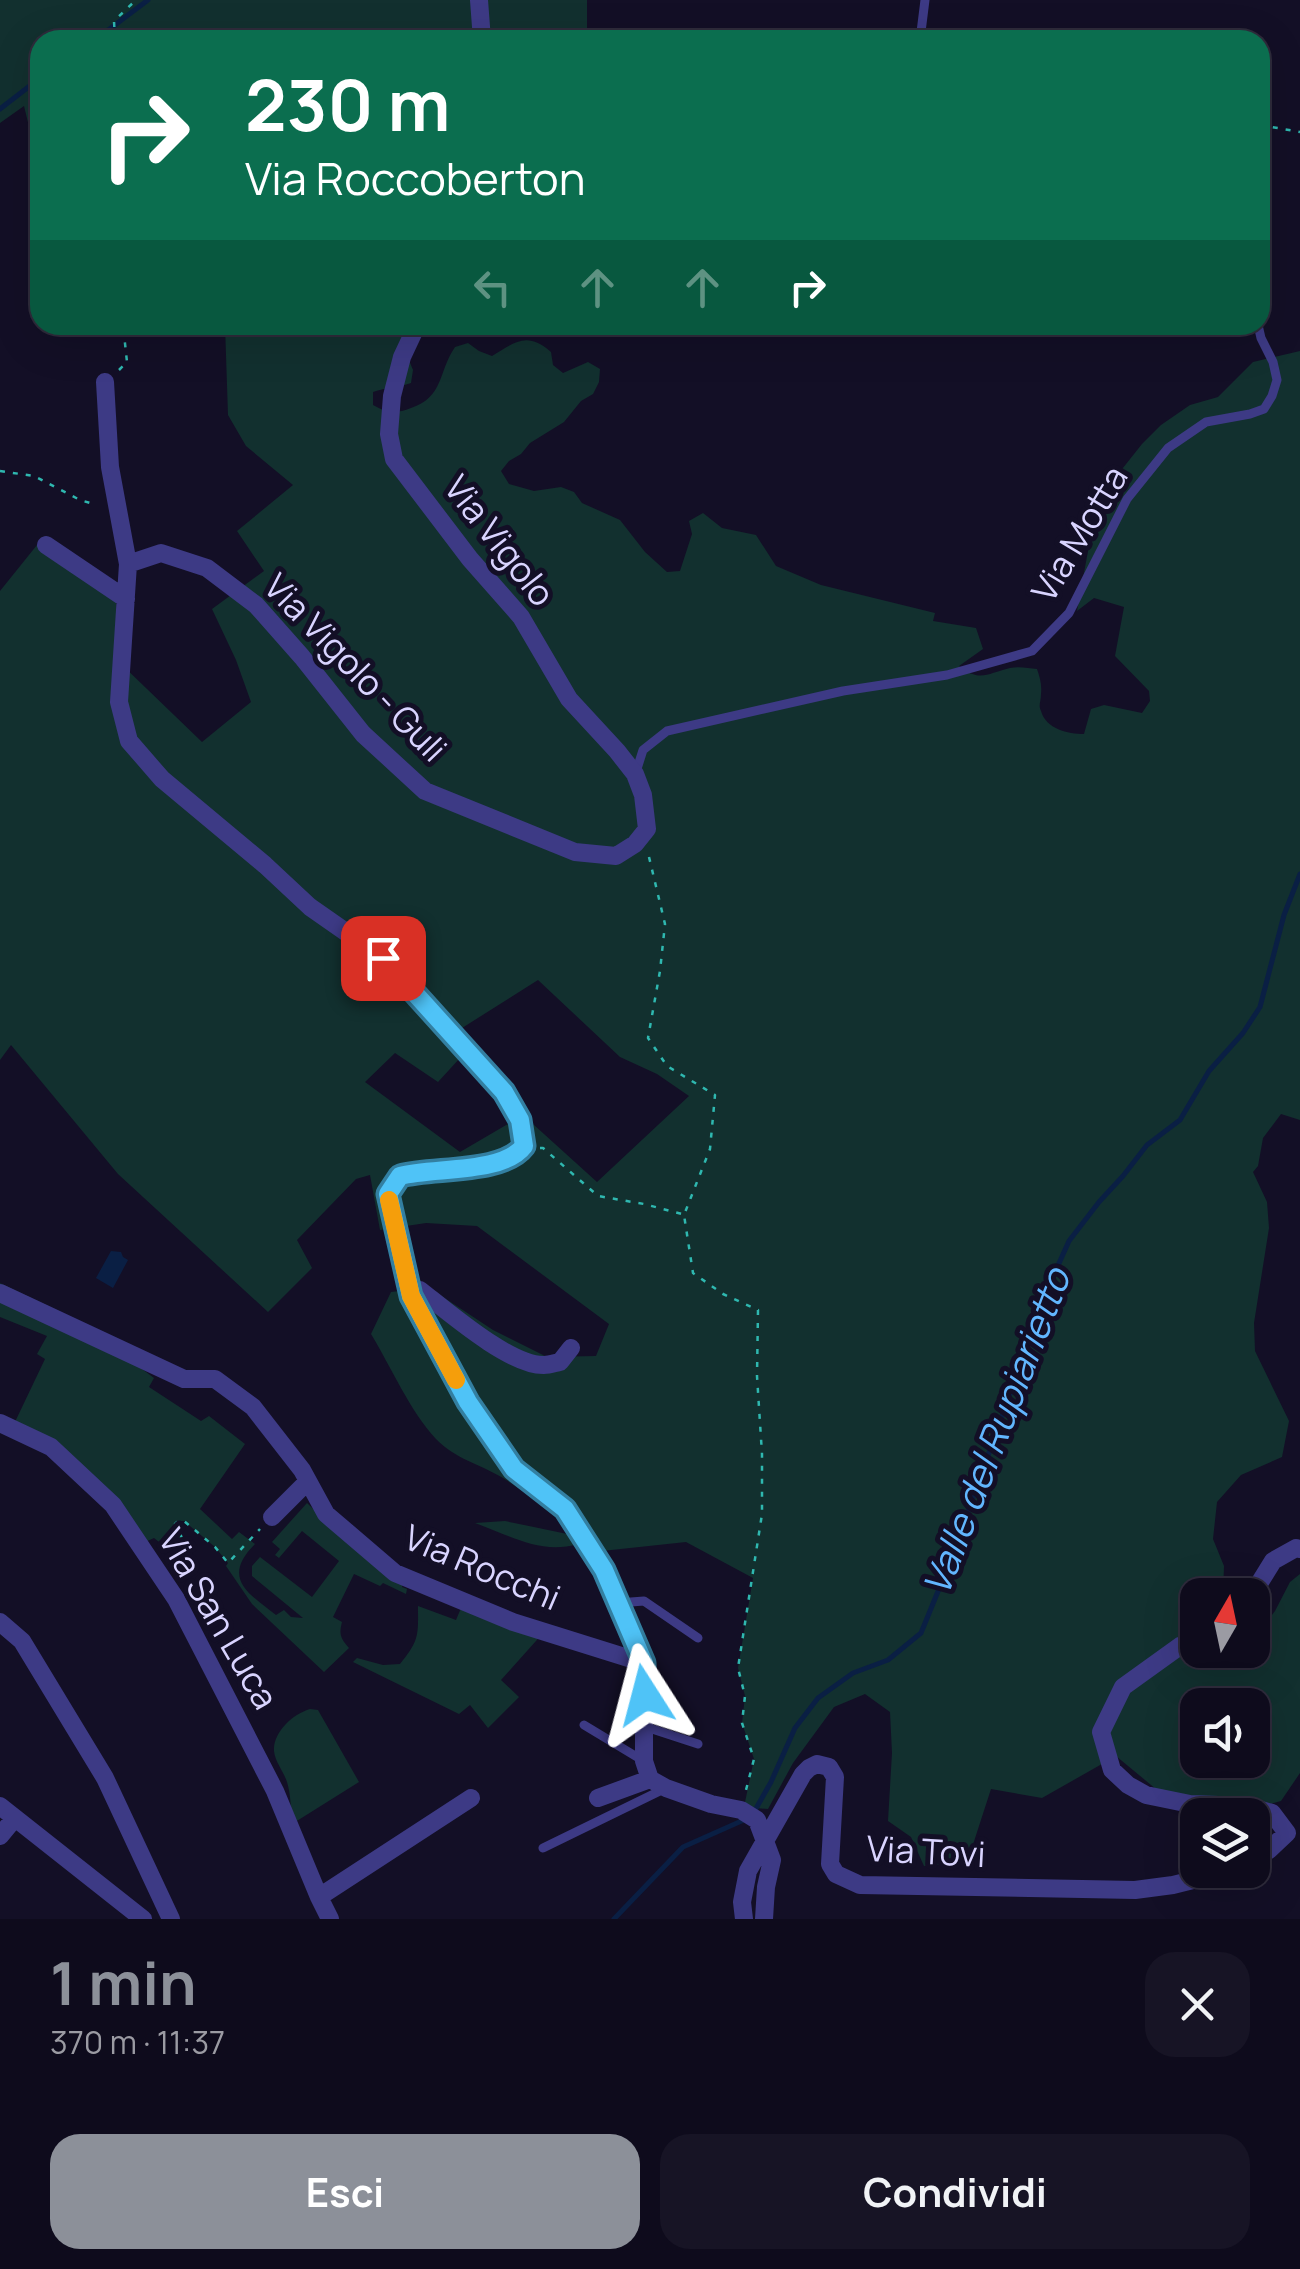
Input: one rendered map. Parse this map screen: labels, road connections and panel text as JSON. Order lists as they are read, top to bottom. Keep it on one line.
{"streets":{"street":["Via Vigolo","Via Vigolo - Guli","Via Rocchi","Via San Luca","Via Tovi"],"lane":["Via Motta"]},"crossings":[["Via Motta","Via Vigolo"]],"water":["Valle del Rupiarietto"],"north":"top","page":{"turn":["230 m","Via Roccoberton"],"heading":["1 min","370 m · 11:37"],"buttons":["Esci","Condividi"]}}
